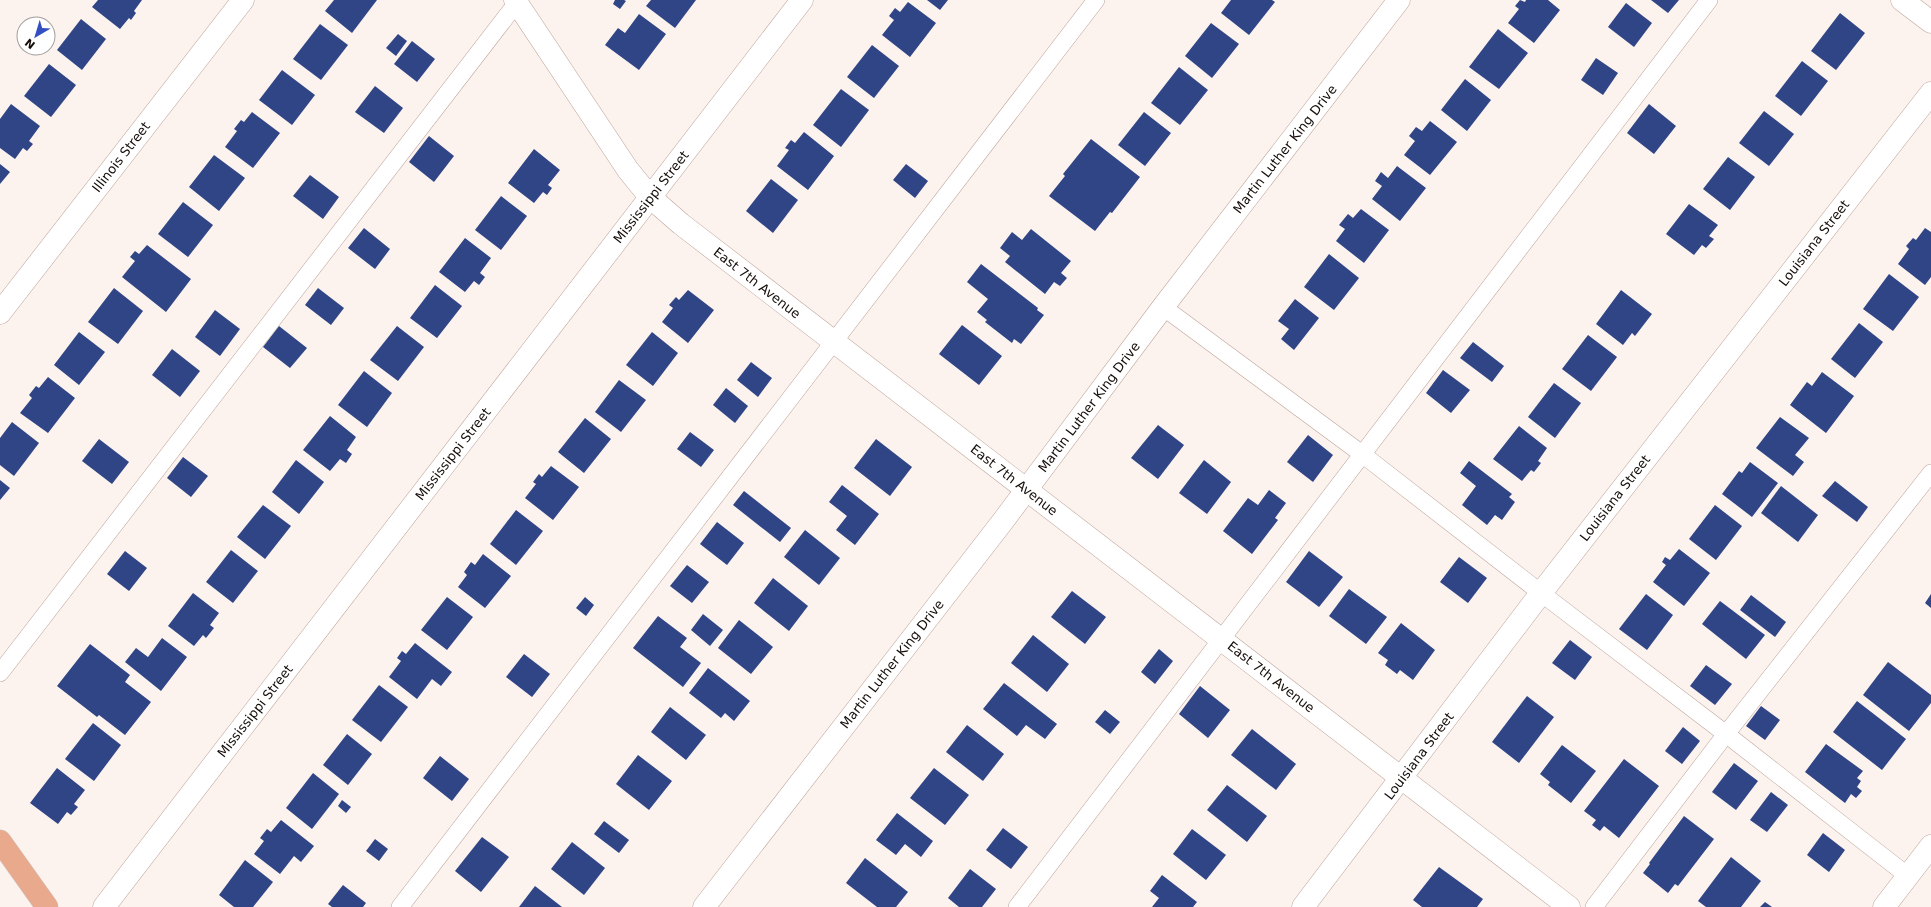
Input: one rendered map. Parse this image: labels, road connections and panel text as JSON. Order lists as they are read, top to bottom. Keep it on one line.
{"streets":{"street":["Martin Luther King Drive","Illinois Street","Mississippi Street","Louisiana Street","East 7th Avenue"]},"crossings":[["Martin Luther King Drive","East 7th Avenue"],["Mississippi Street","East 7th Avenue"],["Louisiana Street","East 7th Avenue"]],"north":"bottom left"}
